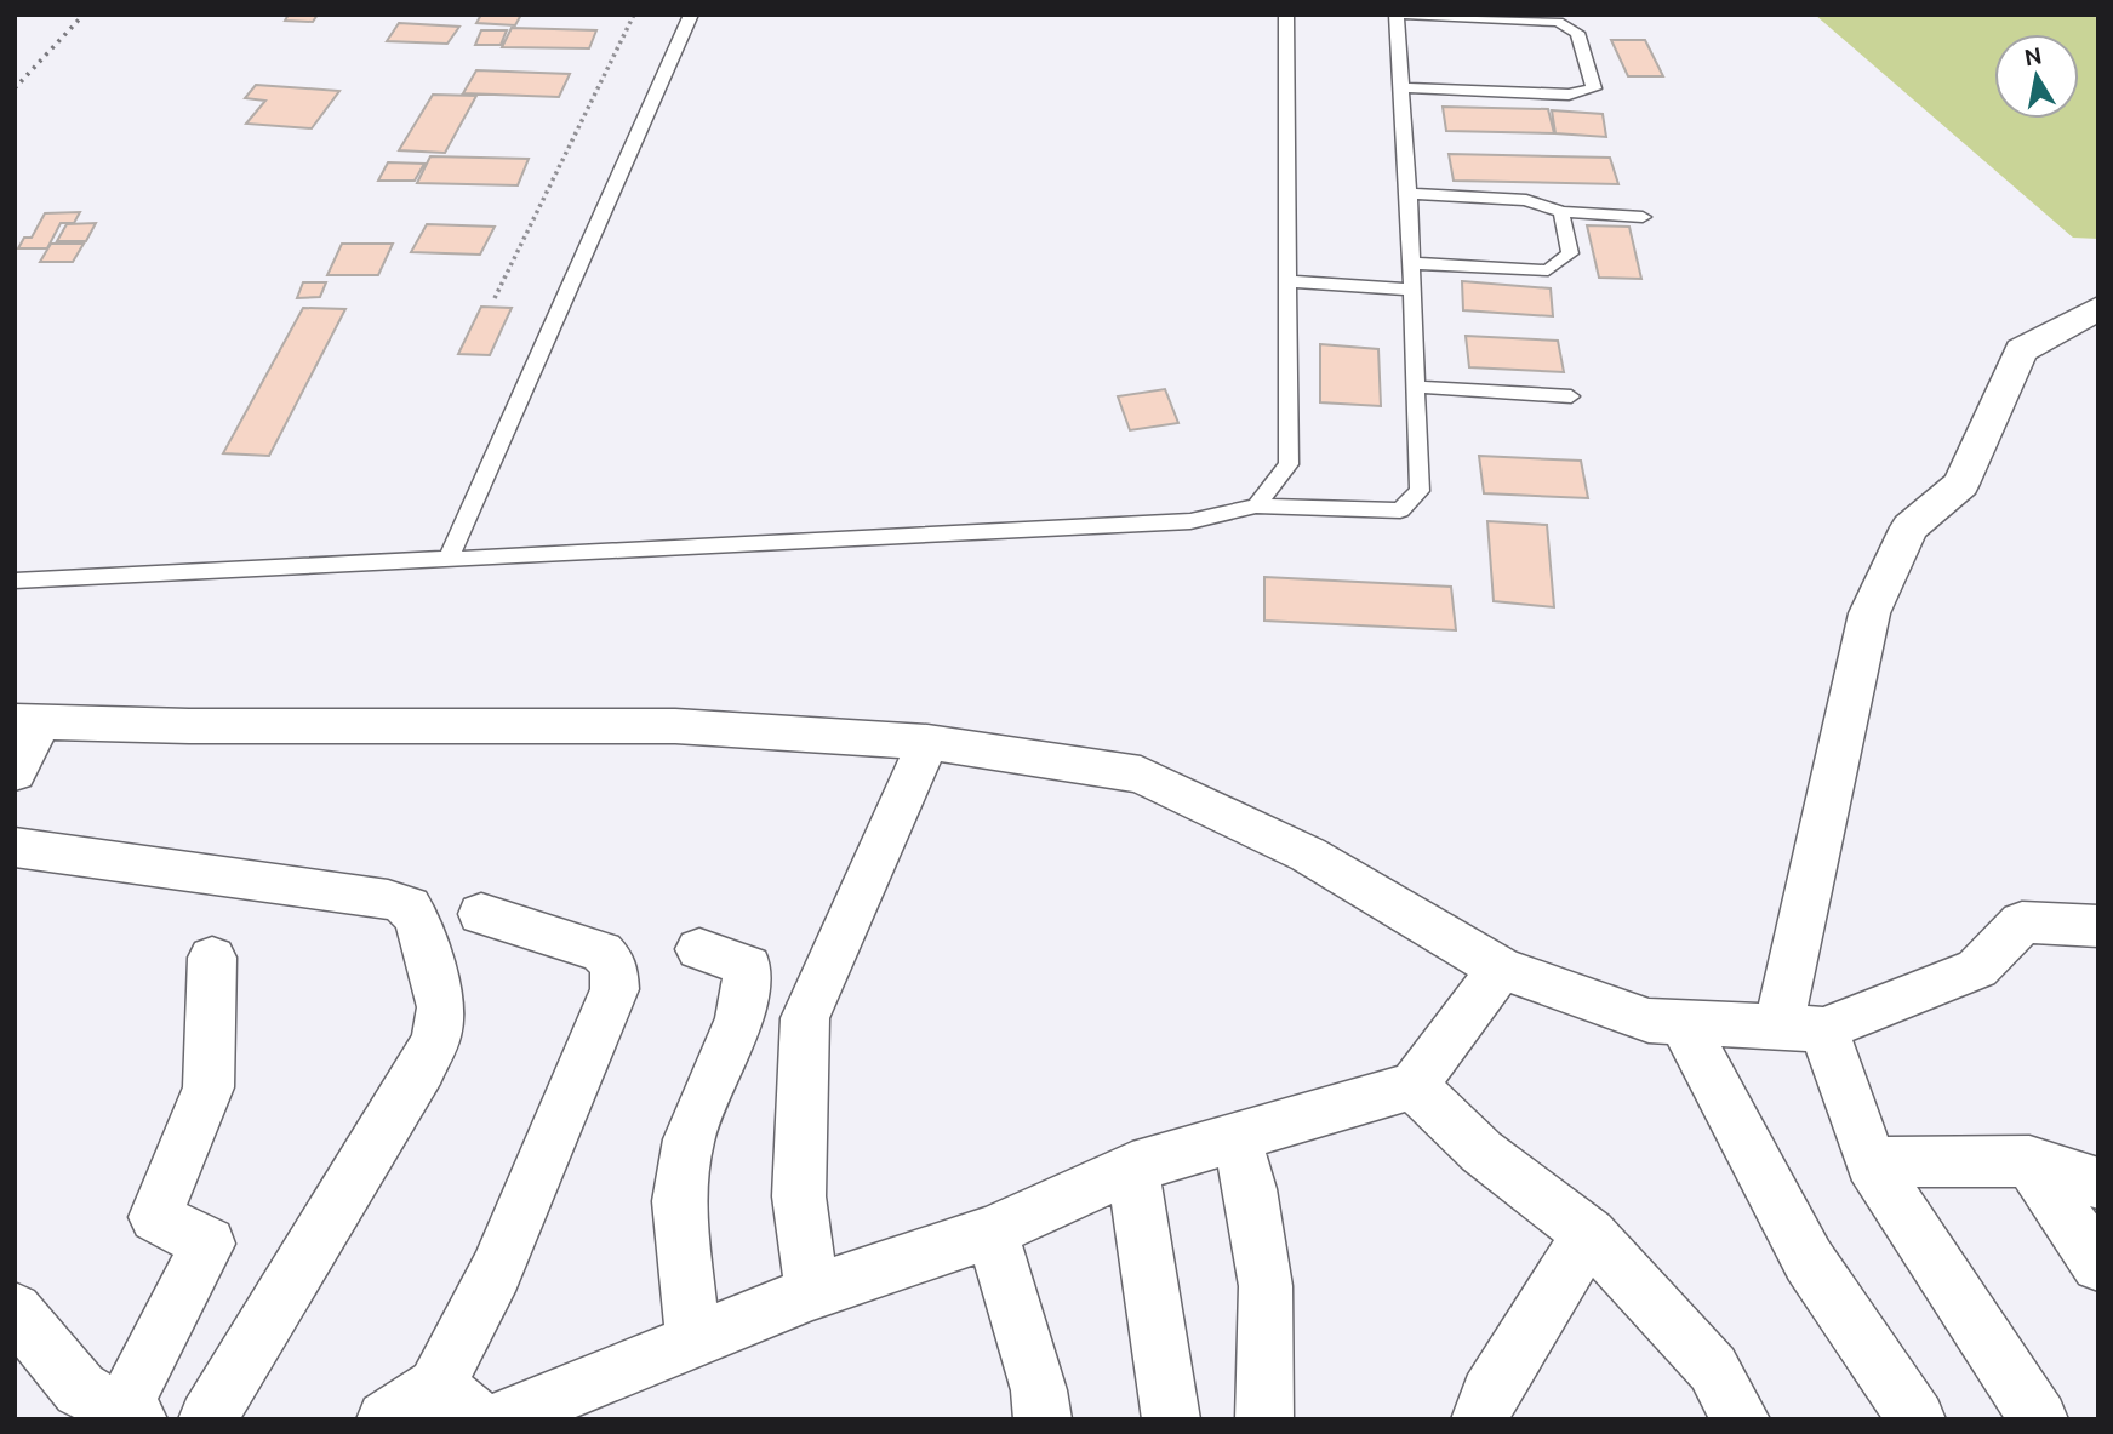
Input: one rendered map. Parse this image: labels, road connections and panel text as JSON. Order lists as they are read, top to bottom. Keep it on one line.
{"north":"top"}
